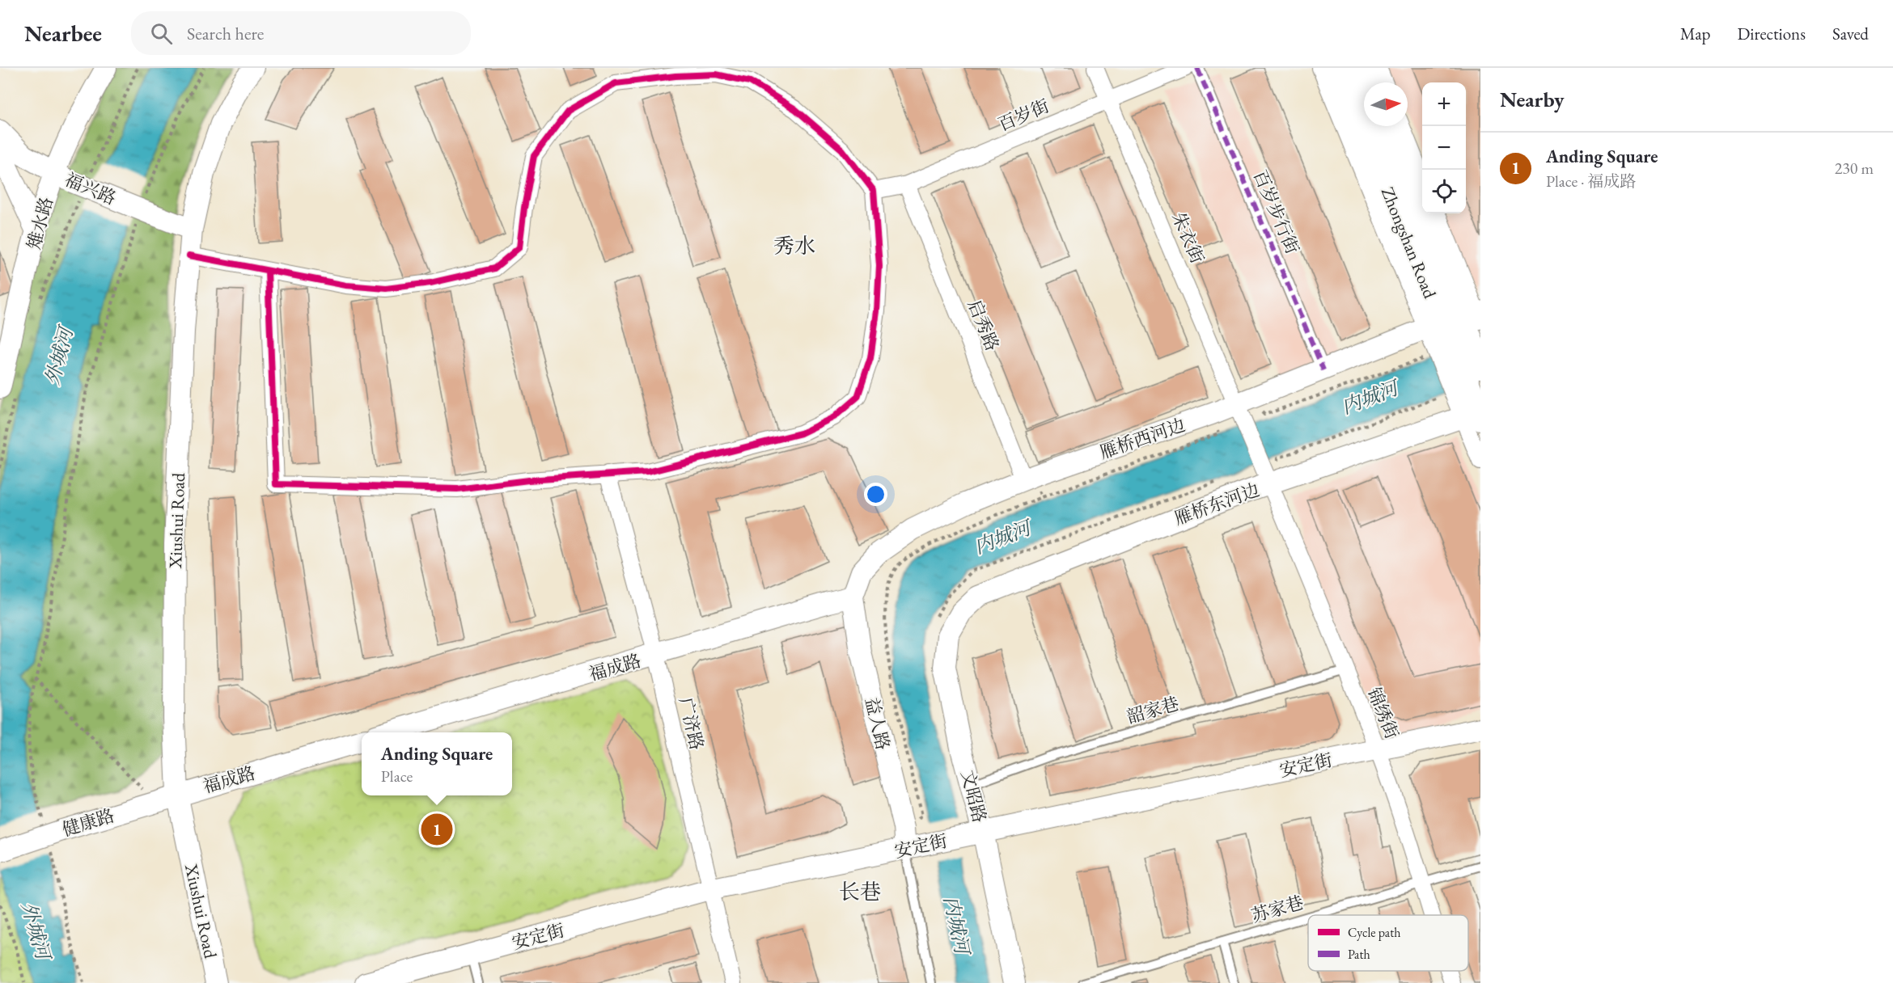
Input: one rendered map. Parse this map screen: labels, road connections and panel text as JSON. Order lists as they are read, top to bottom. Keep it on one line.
{"streets":{"main road":["Zhongshan Road"],"street":["百岁街","福兴路","百岁步行街","雉水路","朱衣街","启秀路","雁桥西河边","雁桥东河边","Xiushui Road","福成路","锦绣街","广济路","益人路","安定街","文昭路","健康路"],"lane":["韶家巷","苏家巷"]},"crossings":[["百岁街","朱衣街"],["百岁街","启秀路"],["福兴路","雉水路"],["福兴路","Xiushui Road"],["百岁步行街","雁桥西河边"],["朱衣街","雁桥西河边"],["朱衣街","锦绣街"],["Zhongshan Road","雁桥西河边"],["Zhongshan Road","雁桥东河边"],["启秀路","雁桥西河边"],["雁桥西河边","福成路"],["雁桥西河边","益人路"],["雁桥东河边","锦绣街"],["雁桥东河边","文昭路"],["Xiushui Road","福成路"],["Xiushui Road","健康路"],["福成路","广济路"],["福成路","益人路"],["福成路","健康路"],["韶家巷","锦绣街"],["韶家巷","文昭路"],["锦绣街","安定街"],["锦绣街","苏家巷"],["广济路","安定街"],["益人路","安定街"],["安定街","文昭路"]],"districts":["秀水","长巷"],"water":["外城河","内城河"],"legend":["Cycle path","Path"],"north":"right","page":{"header":"Nearbee","search":"Search here","nav":["Map","Directions","Saved"],"heading":"Nearby","map_buttons":["+","−"],"list":[{"mark":"1","name":"Anding Square","note":"Place · 福成路","value":"230 m"}],"popup":["Anding Square","Place"],"pins":"1"}}
